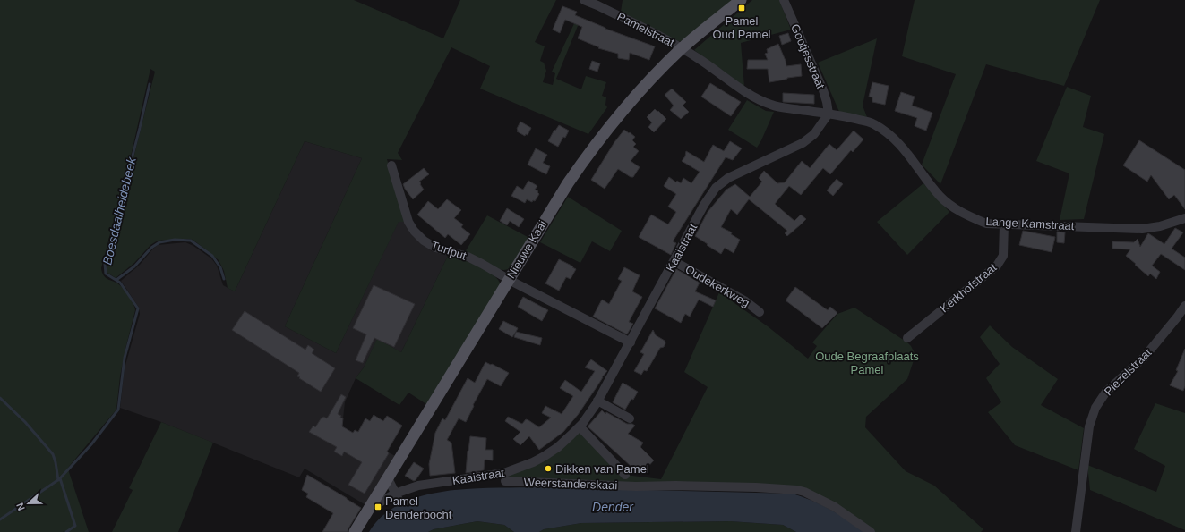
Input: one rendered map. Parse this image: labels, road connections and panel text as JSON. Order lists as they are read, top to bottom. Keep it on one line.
{"streets":{"main road":["Nieuwe Kaai"],"street":["Pamelstraat","Gootjesstraat","Lange Kamstraat","Kaaistraat","Turfput","Oudekerkweg","Kerkhofstraat","Piezelstraat","Weerstanderskaai"]},"crossings":[["Pamelstraat","Gootjesstraat"],["Pamelstraat","Lange Kamstraat"],["Pamelstraat","Kaaistraat"],["Pamelstraat","Nieuwe Kaai"],["Gootjesstraat","Lange Kamstraat"],["Gootjesstraat","Kaaistraat"],["Lange Kamstraat","Kaaistraat"],["Lange Kamstraat","Kerkhofstraat"],["Kaaistraat","Nieuwe Kaai"],["Kaaistraat","Turfput"],["Kaaistraat","Oudekerkweg"],["Nieuwe Kaai","Turfput"]],"water":["Boesdaalheidebeek","Dender"],"parks":["Oude Begraafplaats Pamel"],"places":{"transit":["Pamel Oud Pamel","Pamel Denderbocht"],"other":["Dikken van Pamel"]},"north":"left"}
